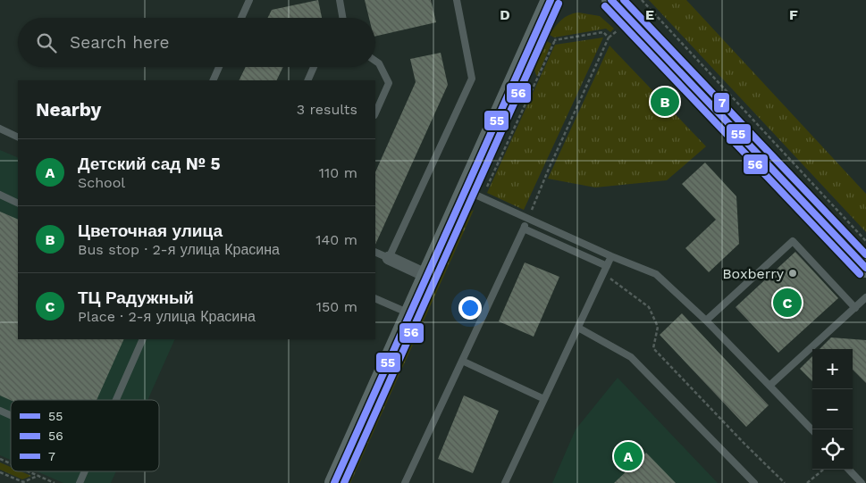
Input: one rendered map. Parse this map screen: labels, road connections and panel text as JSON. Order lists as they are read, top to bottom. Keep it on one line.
{"places":["Boxberry"],"lines":["transit line 55","transit line 7","transit line 56"],"legend":["55","56","7"],"page":{"search":"Search here","heading":["Nearby","3 results"],"pins":["B","C","A"],"list":[{"mark":"A","name":"Детский сад № 5","note":"School","value":"110 m"},{"mark":"B","name":"Цветочная улица","note":"Bus stop · 2-я улица Красина","value":"140 m"},{"mark":"C","name":"ТЦ Радужный","note":"Place · 2-я улица Красина","value":"150 m"}],"map_buttons":["+","−"]},"grid":{"columns":["D","E","F"]}}
